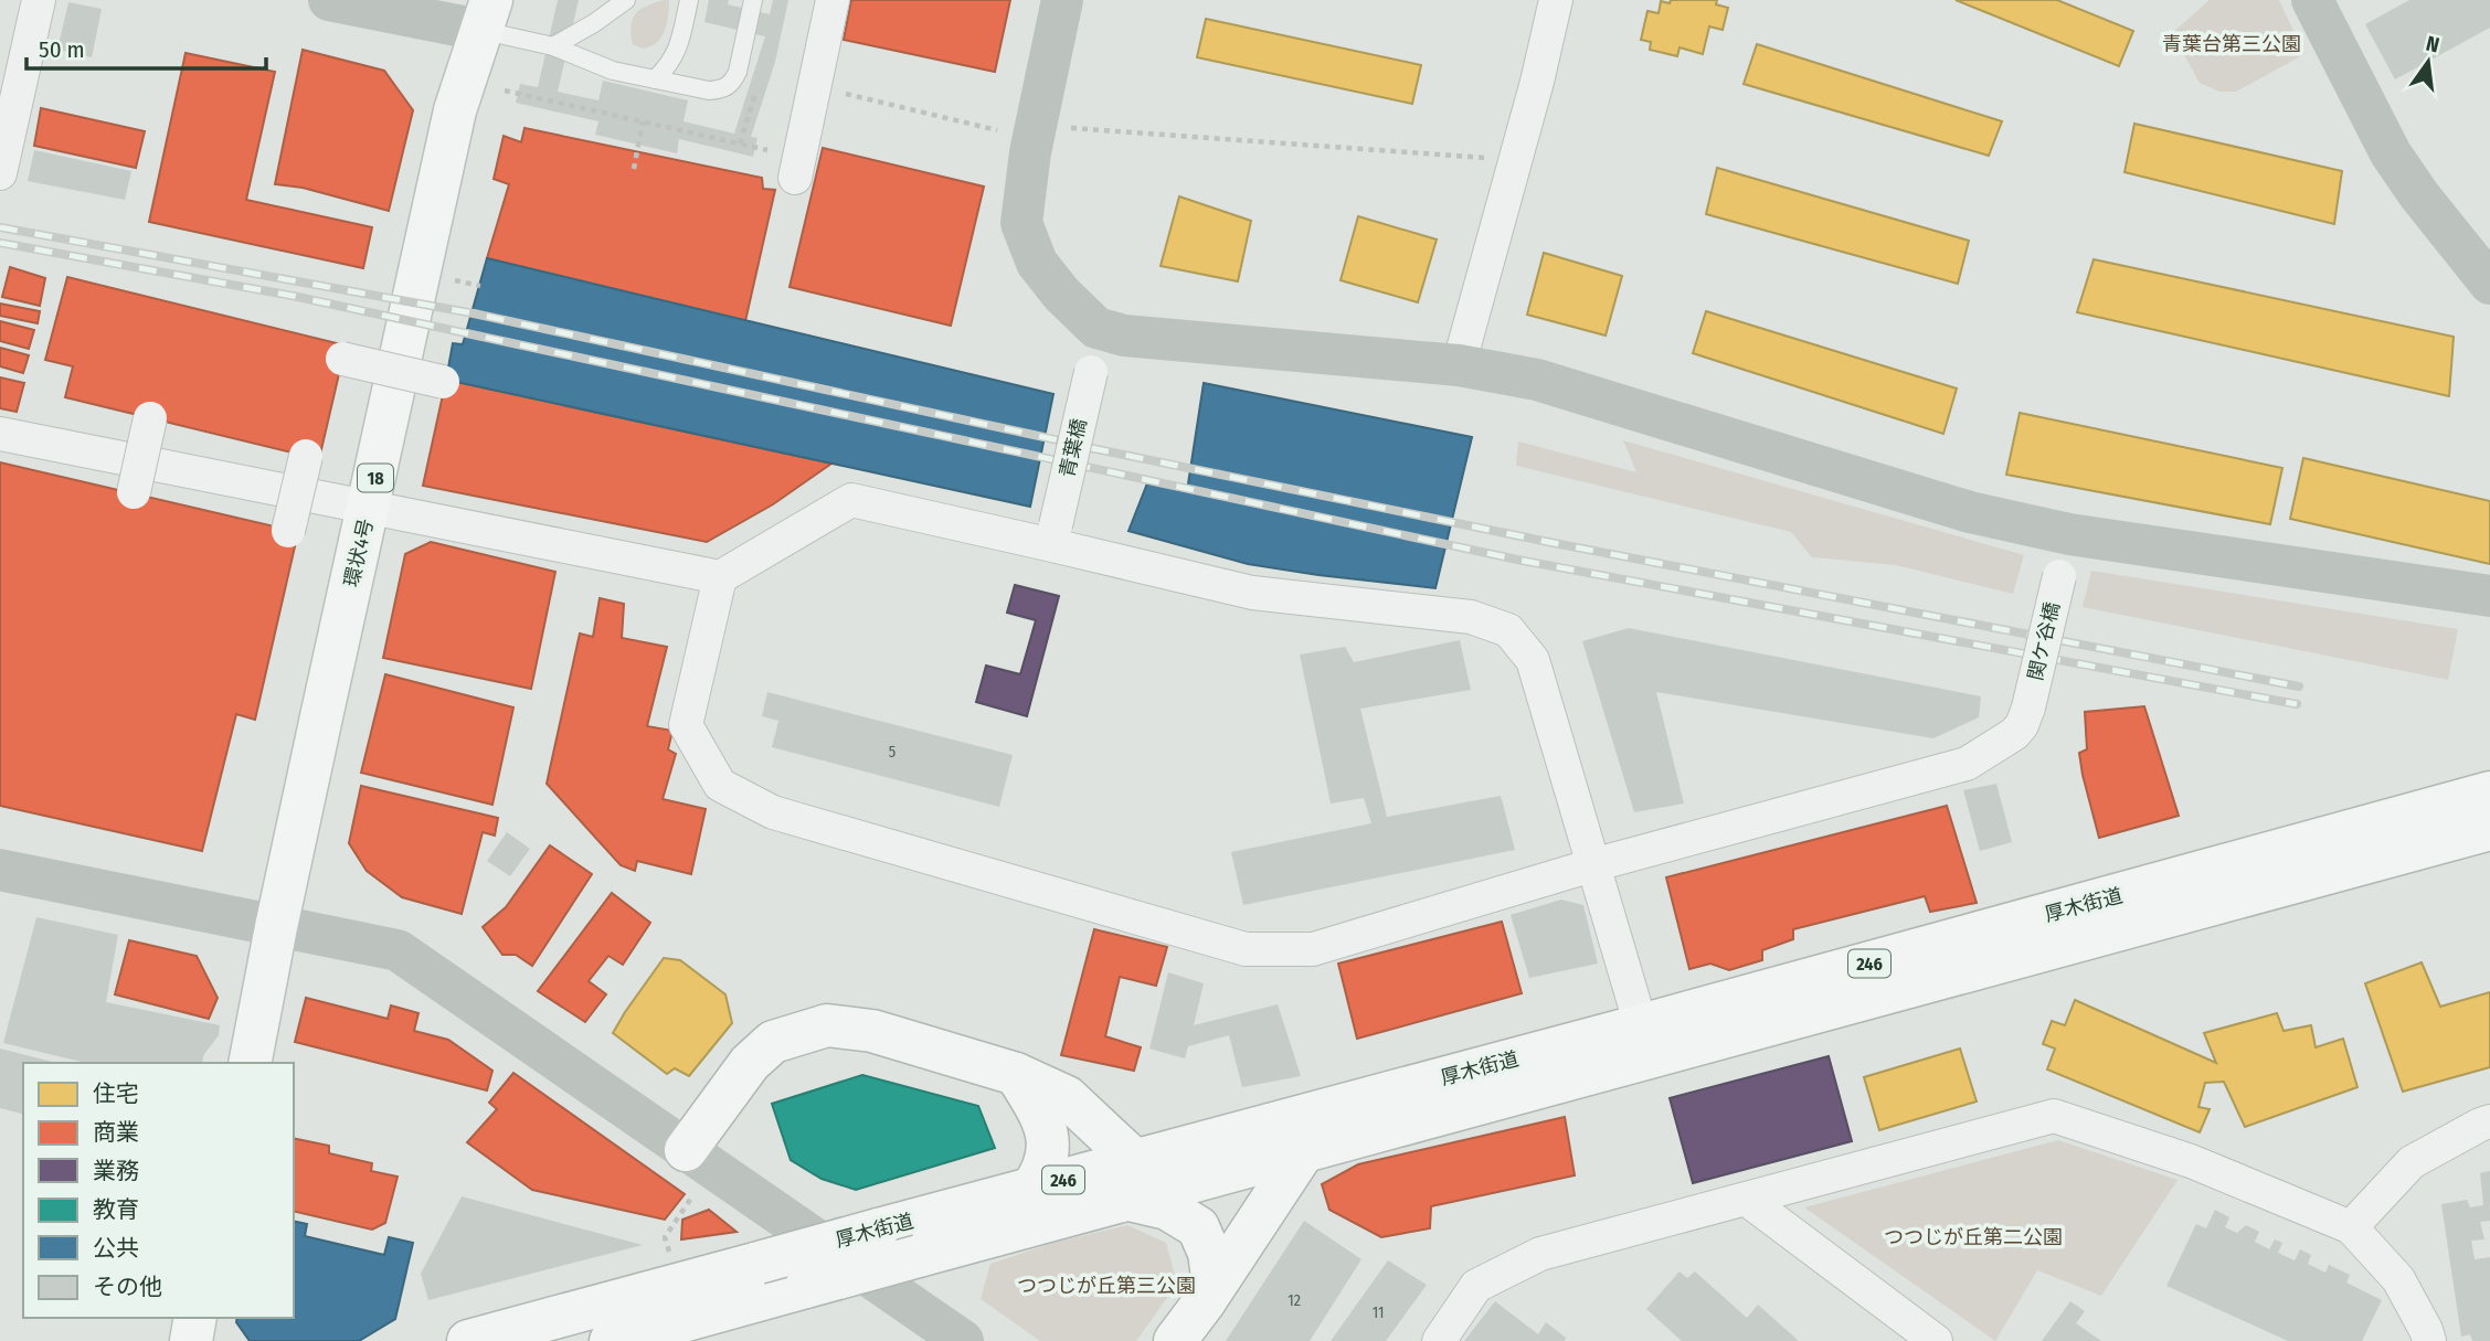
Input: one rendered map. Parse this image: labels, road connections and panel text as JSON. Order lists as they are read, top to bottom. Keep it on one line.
{"streets":{"main road":["18","環状4号","厚木街道","246"],"street":["青葉橋","関ケ谷橋"]},"parks":["青葉台第三公園","つつじが丘第二公園","つつじが丘第三公園"],"house_numbers":["5","12","11"],"legend":["住宅","商業","業務","教育","公共","その他"],"scale_bar":"50 m","north":"top"}
